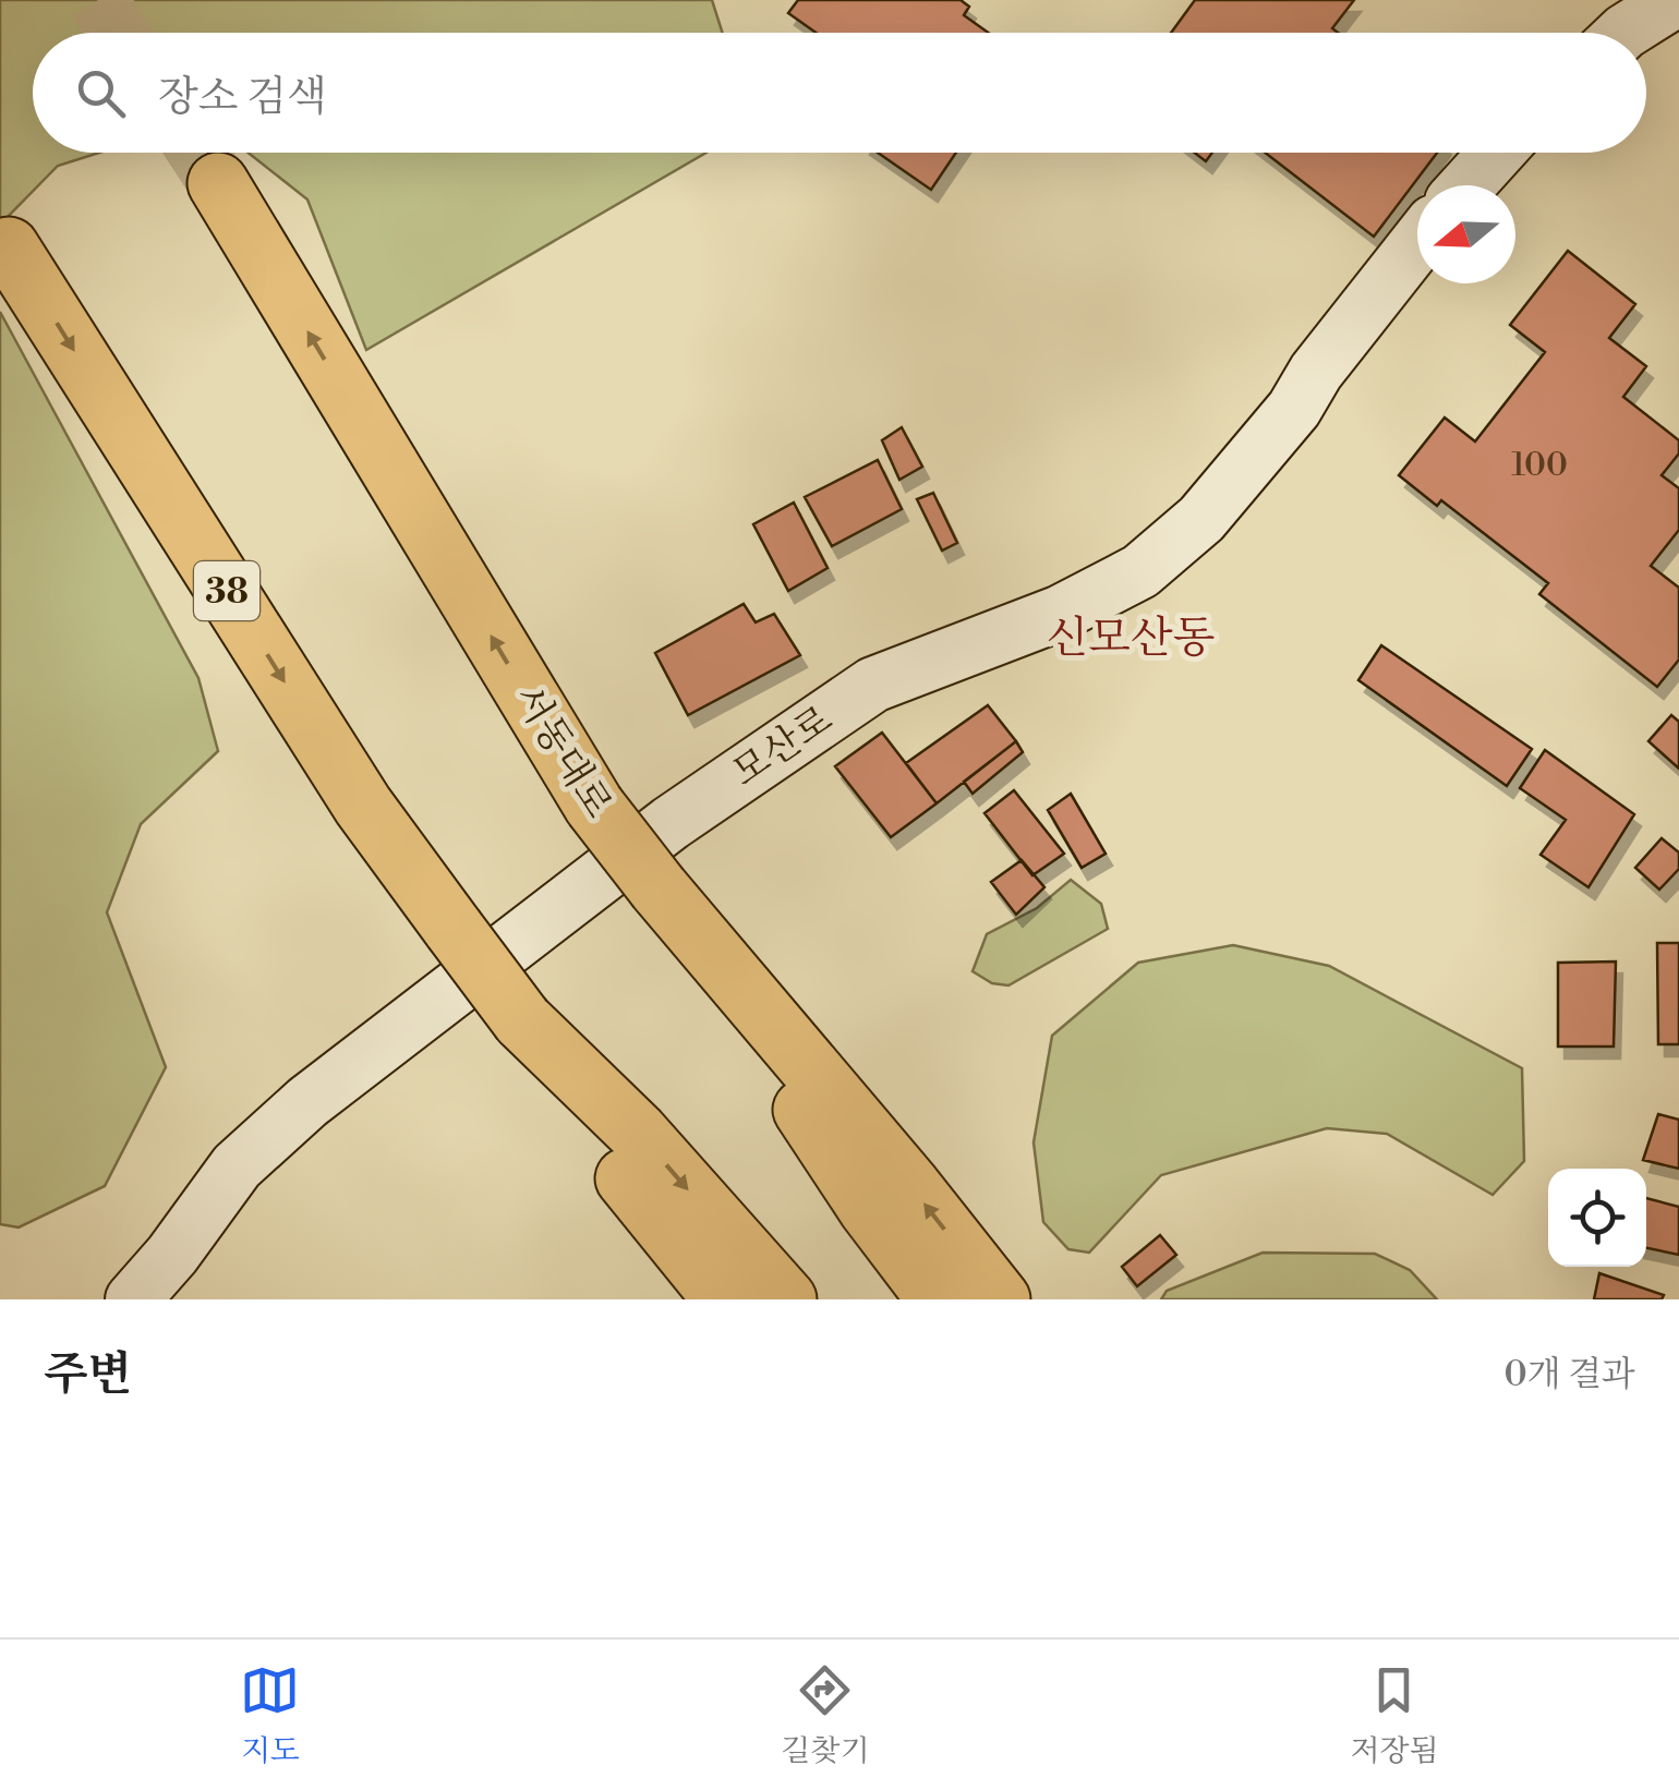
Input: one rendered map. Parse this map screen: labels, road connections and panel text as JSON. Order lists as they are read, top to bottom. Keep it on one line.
{"streets":{"highway":["38","서동대로"],"street":["모산로"]},"districts":["신모산동"],"house_numbers":["100"],"north":"left","page":{"search":"장소 검색","heading":["주변","0개 결과"],"nav":["지도","길찾기","저장됨"]}}
